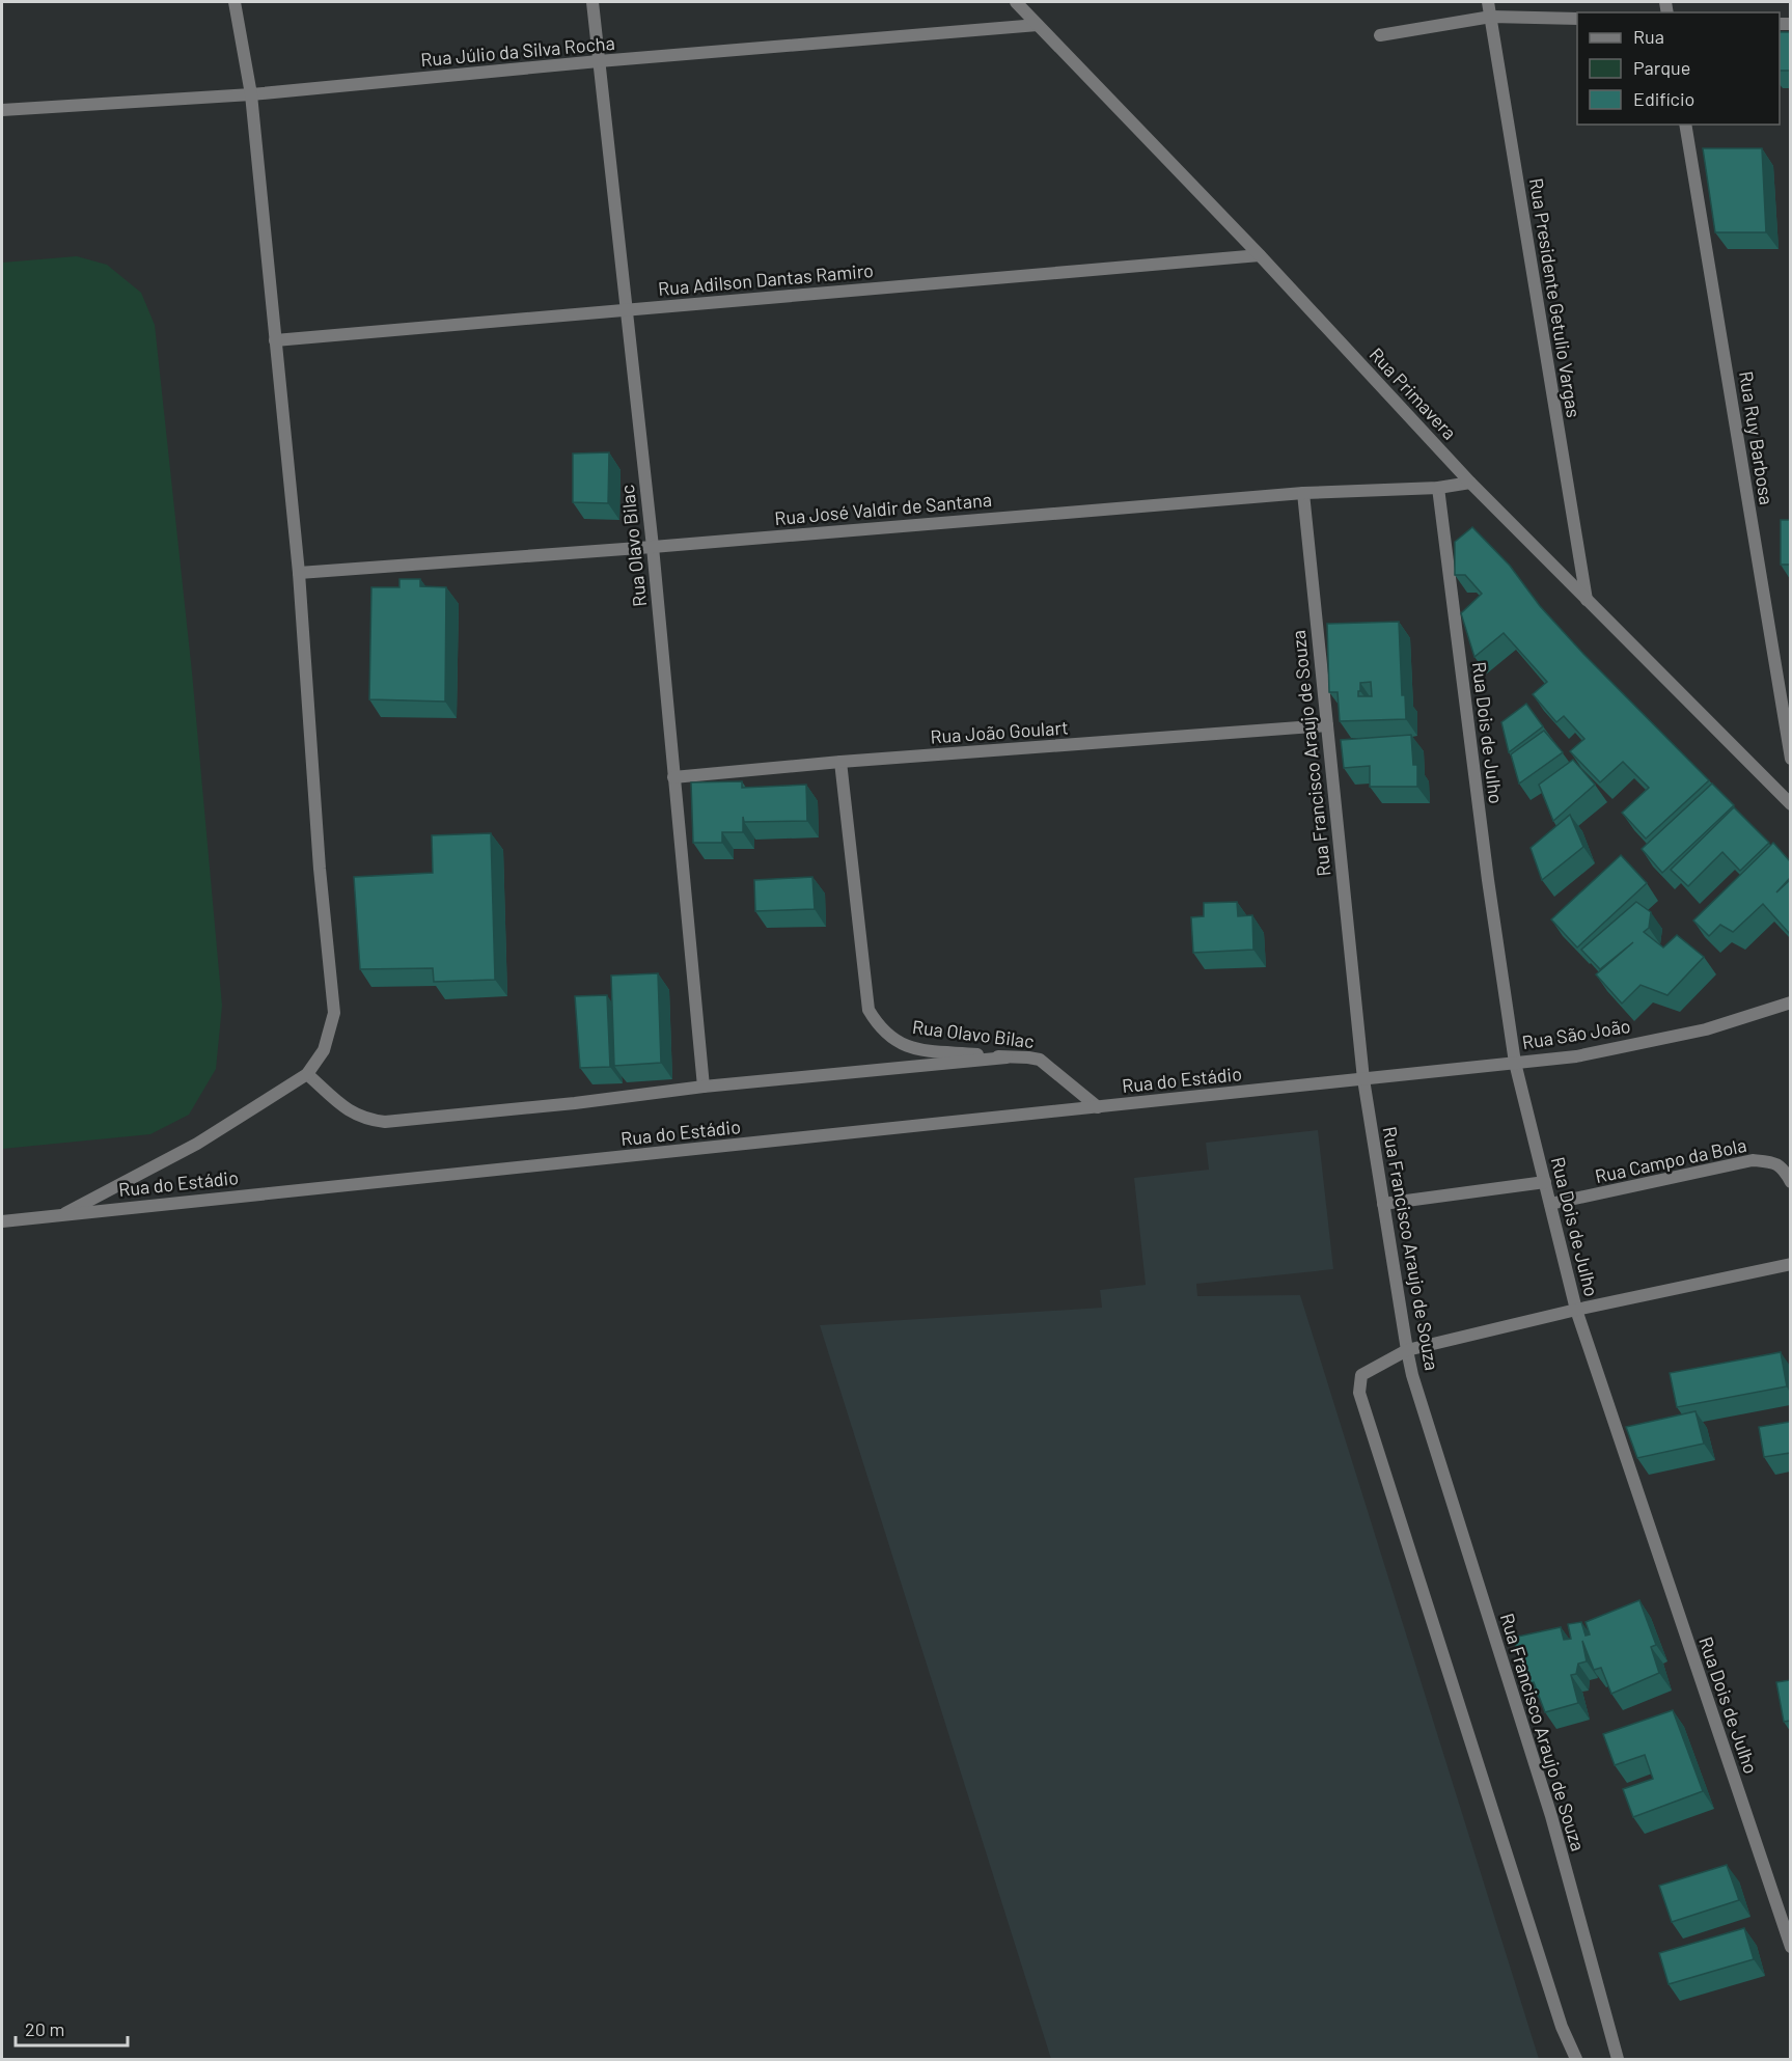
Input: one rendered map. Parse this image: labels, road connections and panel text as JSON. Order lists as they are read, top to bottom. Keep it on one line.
{"streets":{"street":["Rua Júlio da Silva Rocha","Rua Adilson Dantas Ramiro","Rua Presidente Getulio Vargas","Rua Primavera","Rua Ruy Barbosa","Rua José Valdir de Santana","Rua Olavo Bilac","Rua João Goulart","Rua Dois de Julho","Rua Francisco Araujo de Souza","Rua São João","Rua do Estádio","Rua Campo da Bola"]},"crossings":[["Rua Júlio da Silva Rocha","Rua Primavera"],["Rua Júlio da Silva Rocha","Rua Olavo Bilac"],["Rua Adilson Dantas Ramiro","Rua Primavera"],["Rua Adilson Dantas Ramiro","Rua Olavo Bilac"],["Rua Presidente Getulio Vargas","Rua Primavera"],["Rua Primavera","Rua José Valdir de Santana"],["Rua José Valdir de Santana","Rua Olavo Bilac"],["Rua José Valdir de Santana","Rua Dois de Julho"],["Rua José Valdir de Santana","Rua Francisco Araujo de Souza"],["Rua Olavo Bilac","Rua João Goulart"],["Rua Olavo Bilac","Rua do Estádio"],["Rua João Goulart","Rua Francisco Araujo de Souza"],["Rua Dois de Julho","Rua São João"],["Rua Dois de Julho","Rua Campo da Bola"],["Rua Francisco Araujo de Souza","Rua São João"],["Rua Francisco Araujo de Souza","Rua do Estádio"],["Rua São João","Rua do Estádio"]],"legend":["Rua","Parque","Edifício"],"scale_bar":"20 m"}
